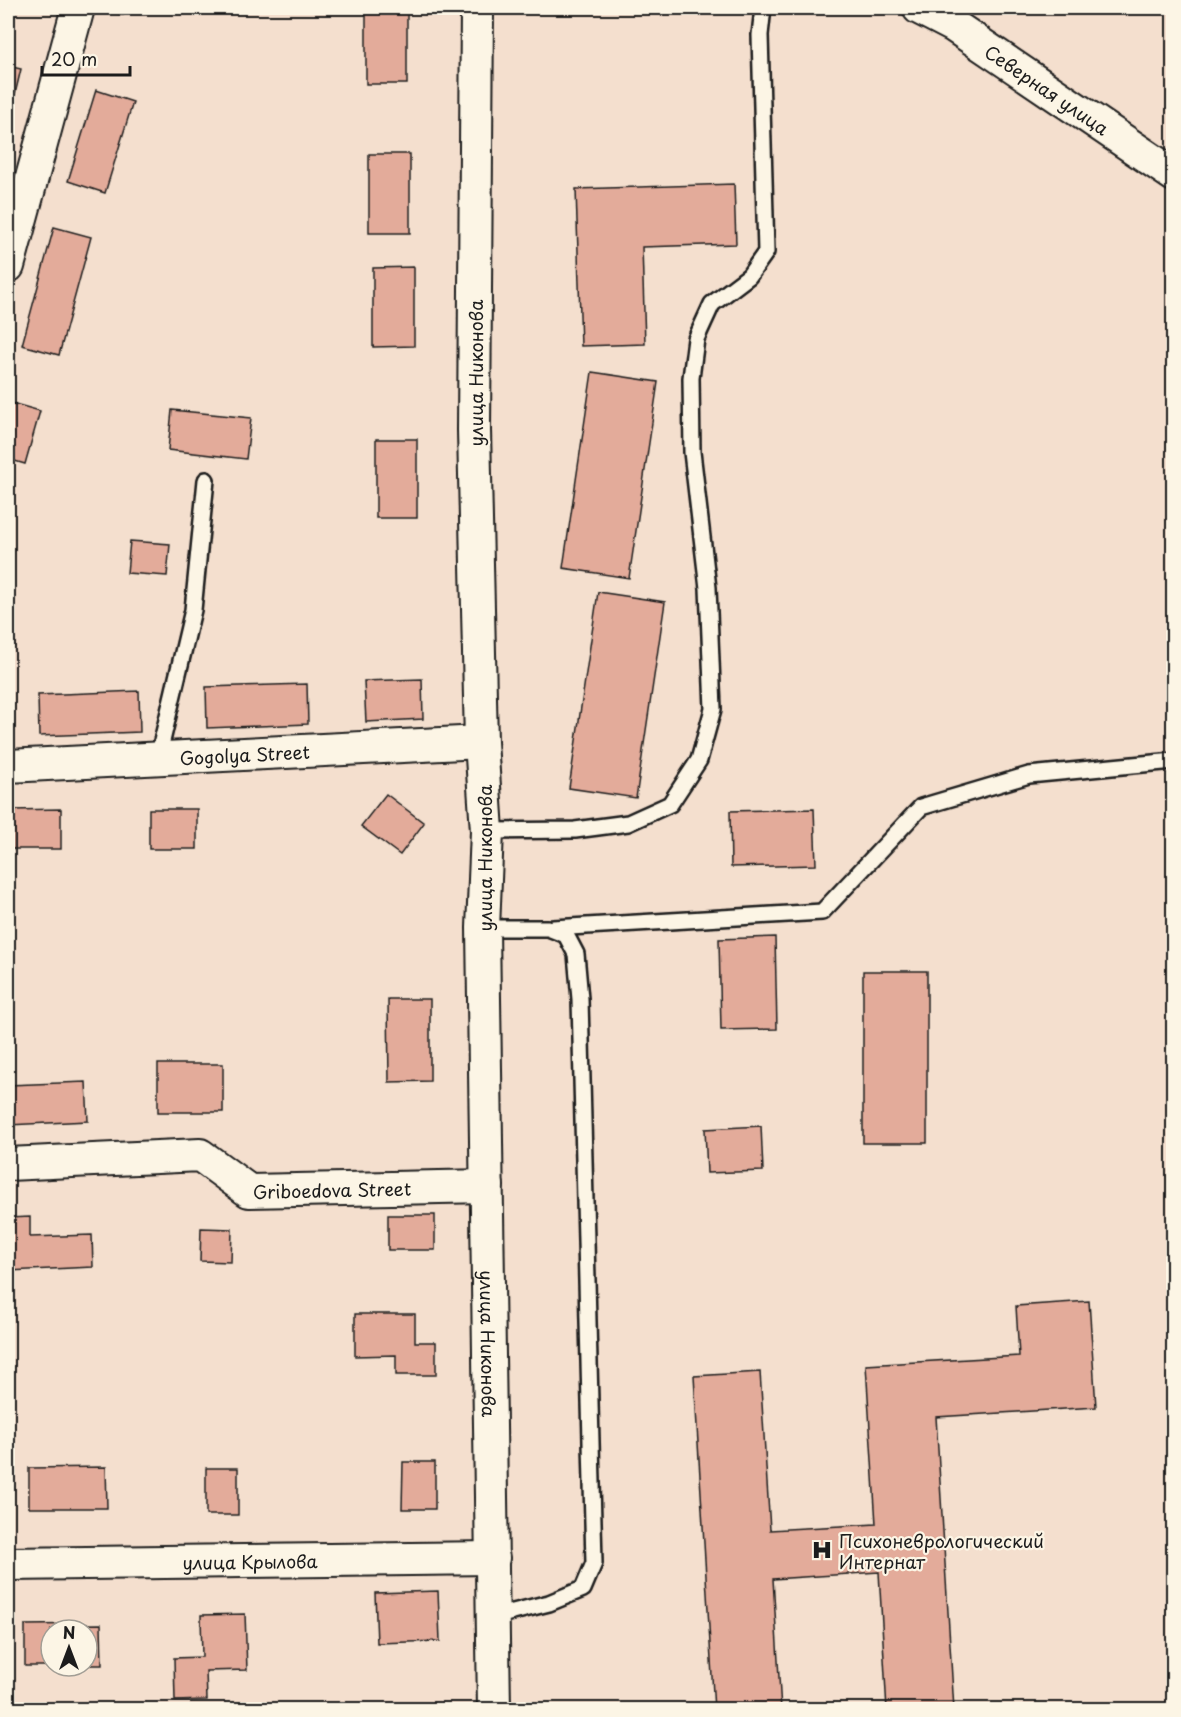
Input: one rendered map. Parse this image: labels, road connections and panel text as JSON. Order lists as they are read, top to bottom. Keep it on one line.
{"streets":{"street":["Северная улица","улица Никонова","Gogolya Street","Griboedova Street","улица Крылова"]},"crossings":[["улица Никонова","Gogolya Street"],["улица Никонова","Griboedova Street"],["улица Никонова","улица Крылова"]],"places":{"hospital":["Психоневрологический Интернат"]},"scale_bar":"20 m","north":"top"}
